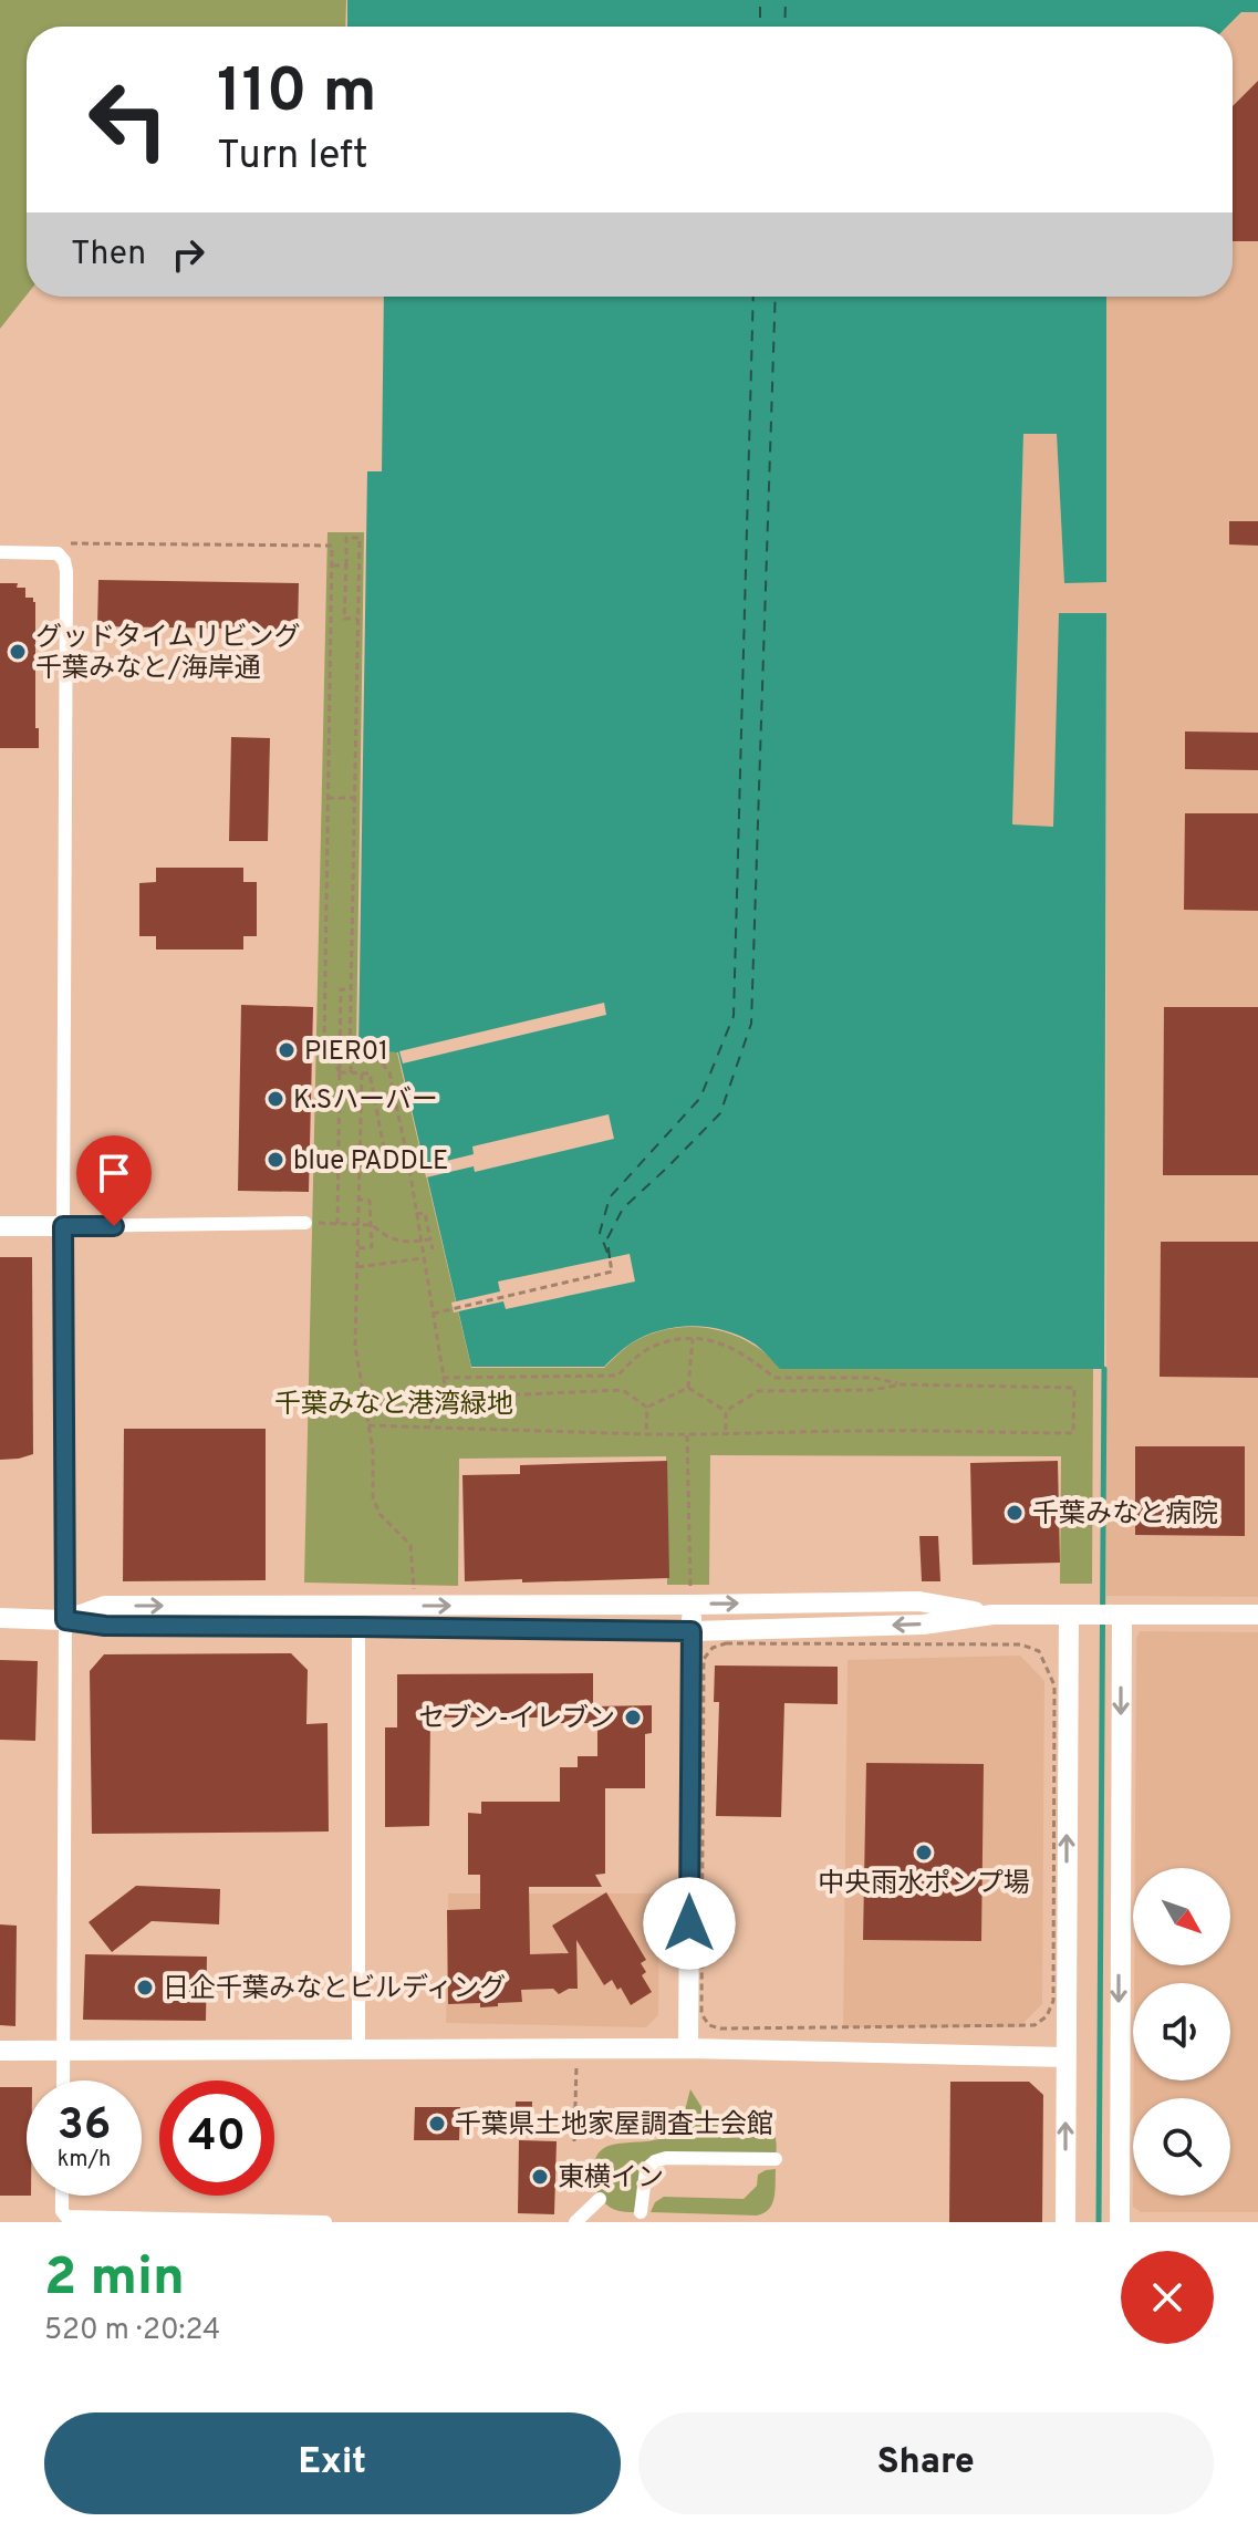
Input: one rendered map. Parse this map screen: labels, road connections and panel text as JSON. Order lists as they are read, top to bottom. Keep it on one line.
{"parks":["千葉みなと港湾緑地"],"places":["グッドタイムリビング 千葉みなと/海岸通","PIER01","K.Sハーバー","blue PADDLE","千葉みなと病院","セブン-イレブン","中央雨水ポンプ場","日企千葉みなとビルディング","千葉県土地家屋調査士会館","東横イン"],"north":"bottom right","page":{"turn":["110 m","Turn left"],"then":"Then","speed":"36 km/h","limit":"40","heading":["2 min","520 m · 20:24"],"buttons":["Exit","Share"]}}
